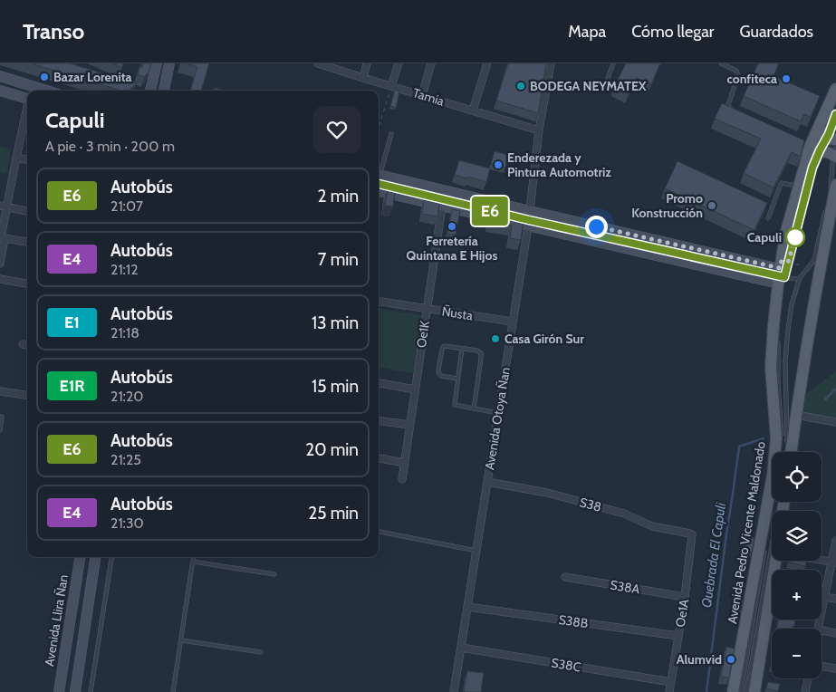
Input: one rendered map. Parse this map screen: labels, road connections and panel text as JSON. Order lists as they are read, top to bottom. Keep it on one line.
{"streets":{"main road":["Avenida Pedro Vicente Maldonado","Avenida Llira Ñan"],"street":["Tamia","Ñusta","Oe1K","Avenida Otoya Ñan","S38","S38A","Oe1A","S38B","S38C"]},"crossings":[["Tamia","Avenida Otoya Ñan"],["Ñusta","Oe1K"],["Ñusta","Avenida Otoya Ñan"],["Avenida Otoya Ñan","S38"],["Avenida Otoya Ñan","S38B"],["Avenida Otoya Ñan","S38C"],["S38","Oe1A"],["S38A","Oe1A"],["Oe1A","S38B"],["Oe1A","S38C"]],"water":["Quebrada El Capuli"],"places":["Bazar Lorenita","confiteca","BODEGA NEYMATEX","Enderezada y Pintura Automotriz","Promo Konstrucción","Ferretería Quintana E Hijos","Capuli","Casa Girón Sur","Alumvid"],"lines":["bus line E6"],"page":{"header":"Transo","nav":["Mapa","Cómo llegar","Guardados"],"on_map":"E6","heading":["Capuli","A pie · 3 min · 200 m"],"list":[{"mark":"E6","name":"Autobús","note":"21:07","value":"2 min"},{"mark":"E4","name":"Autobús","note":"21:12","value":"7 min"},{"mark":"E1","name":"Autobús","note":"21:18","value":"13 min"},{"mark":"E1R","name":"Autobús","note":"21:20","value":"15 min"},{"mark":"E6","name":"Autobús","note":"21:25","value":"20 min"},{"mark":"E4","name":"Autobús","note":"21:30","value":"25 min"}],"map_buttons":["+","−"]}}
